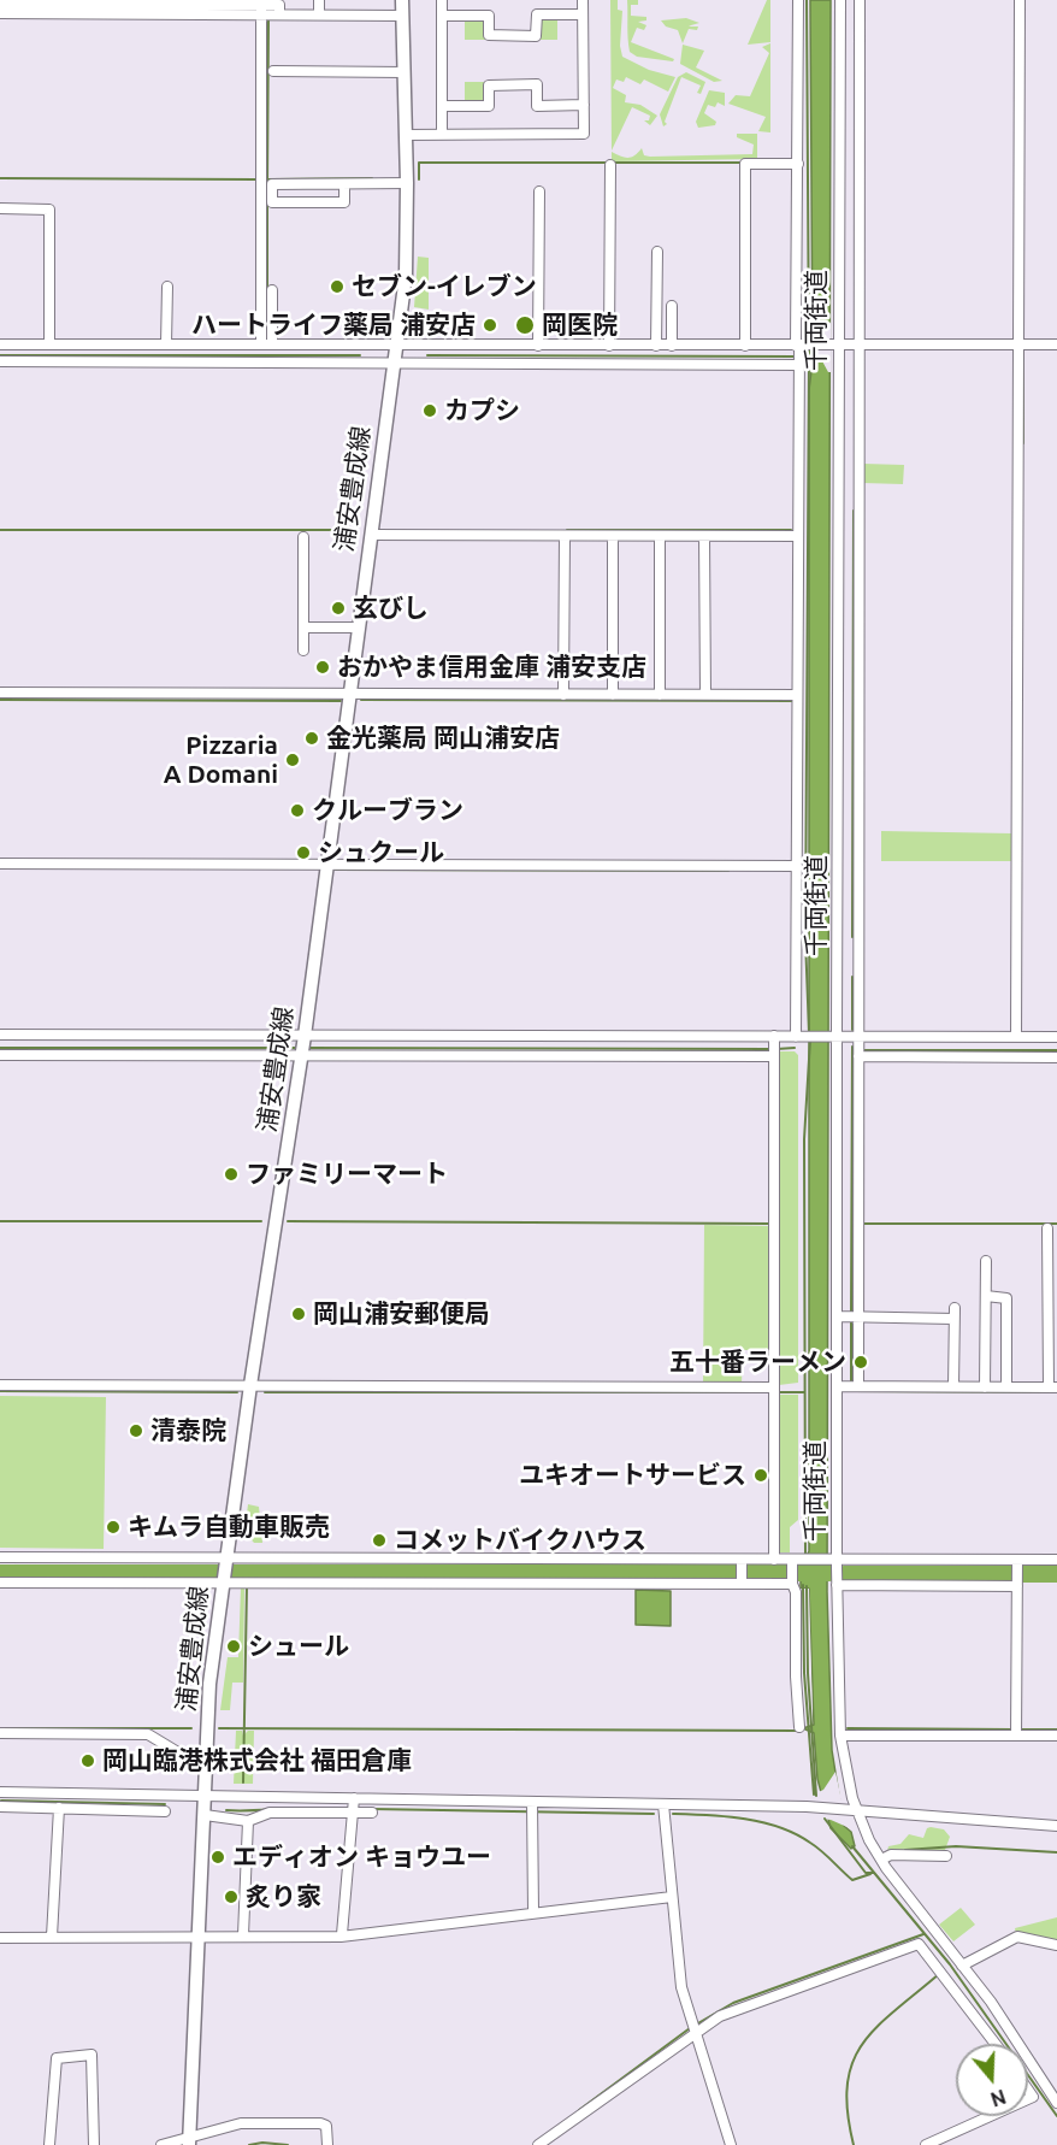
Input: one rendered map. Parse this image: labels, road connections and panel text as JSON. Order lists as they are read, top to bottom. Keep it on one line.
{"streets":{"main road":["浦安豊成線"],"street":["千両街道"]},"places":["セブン-イレブン","ハートライフ薬局 浦安店","岡医院","カプシ","玄びし","おかやま信用金庫 浦安支店","金光薬局 岡山浦安店","Pizzaria A Domani","クルーブラン","シュクール","ファミリーマート","岡山浦安郵便局","五十番ラーメン","清泰院","ユキオートサービス","キムラ自動車販売","コメットバイクハウス","シュール","岡山臨港株式会社 福田倉庫","エディオン キョウユー","炙り家"],"north":"bottom"}
